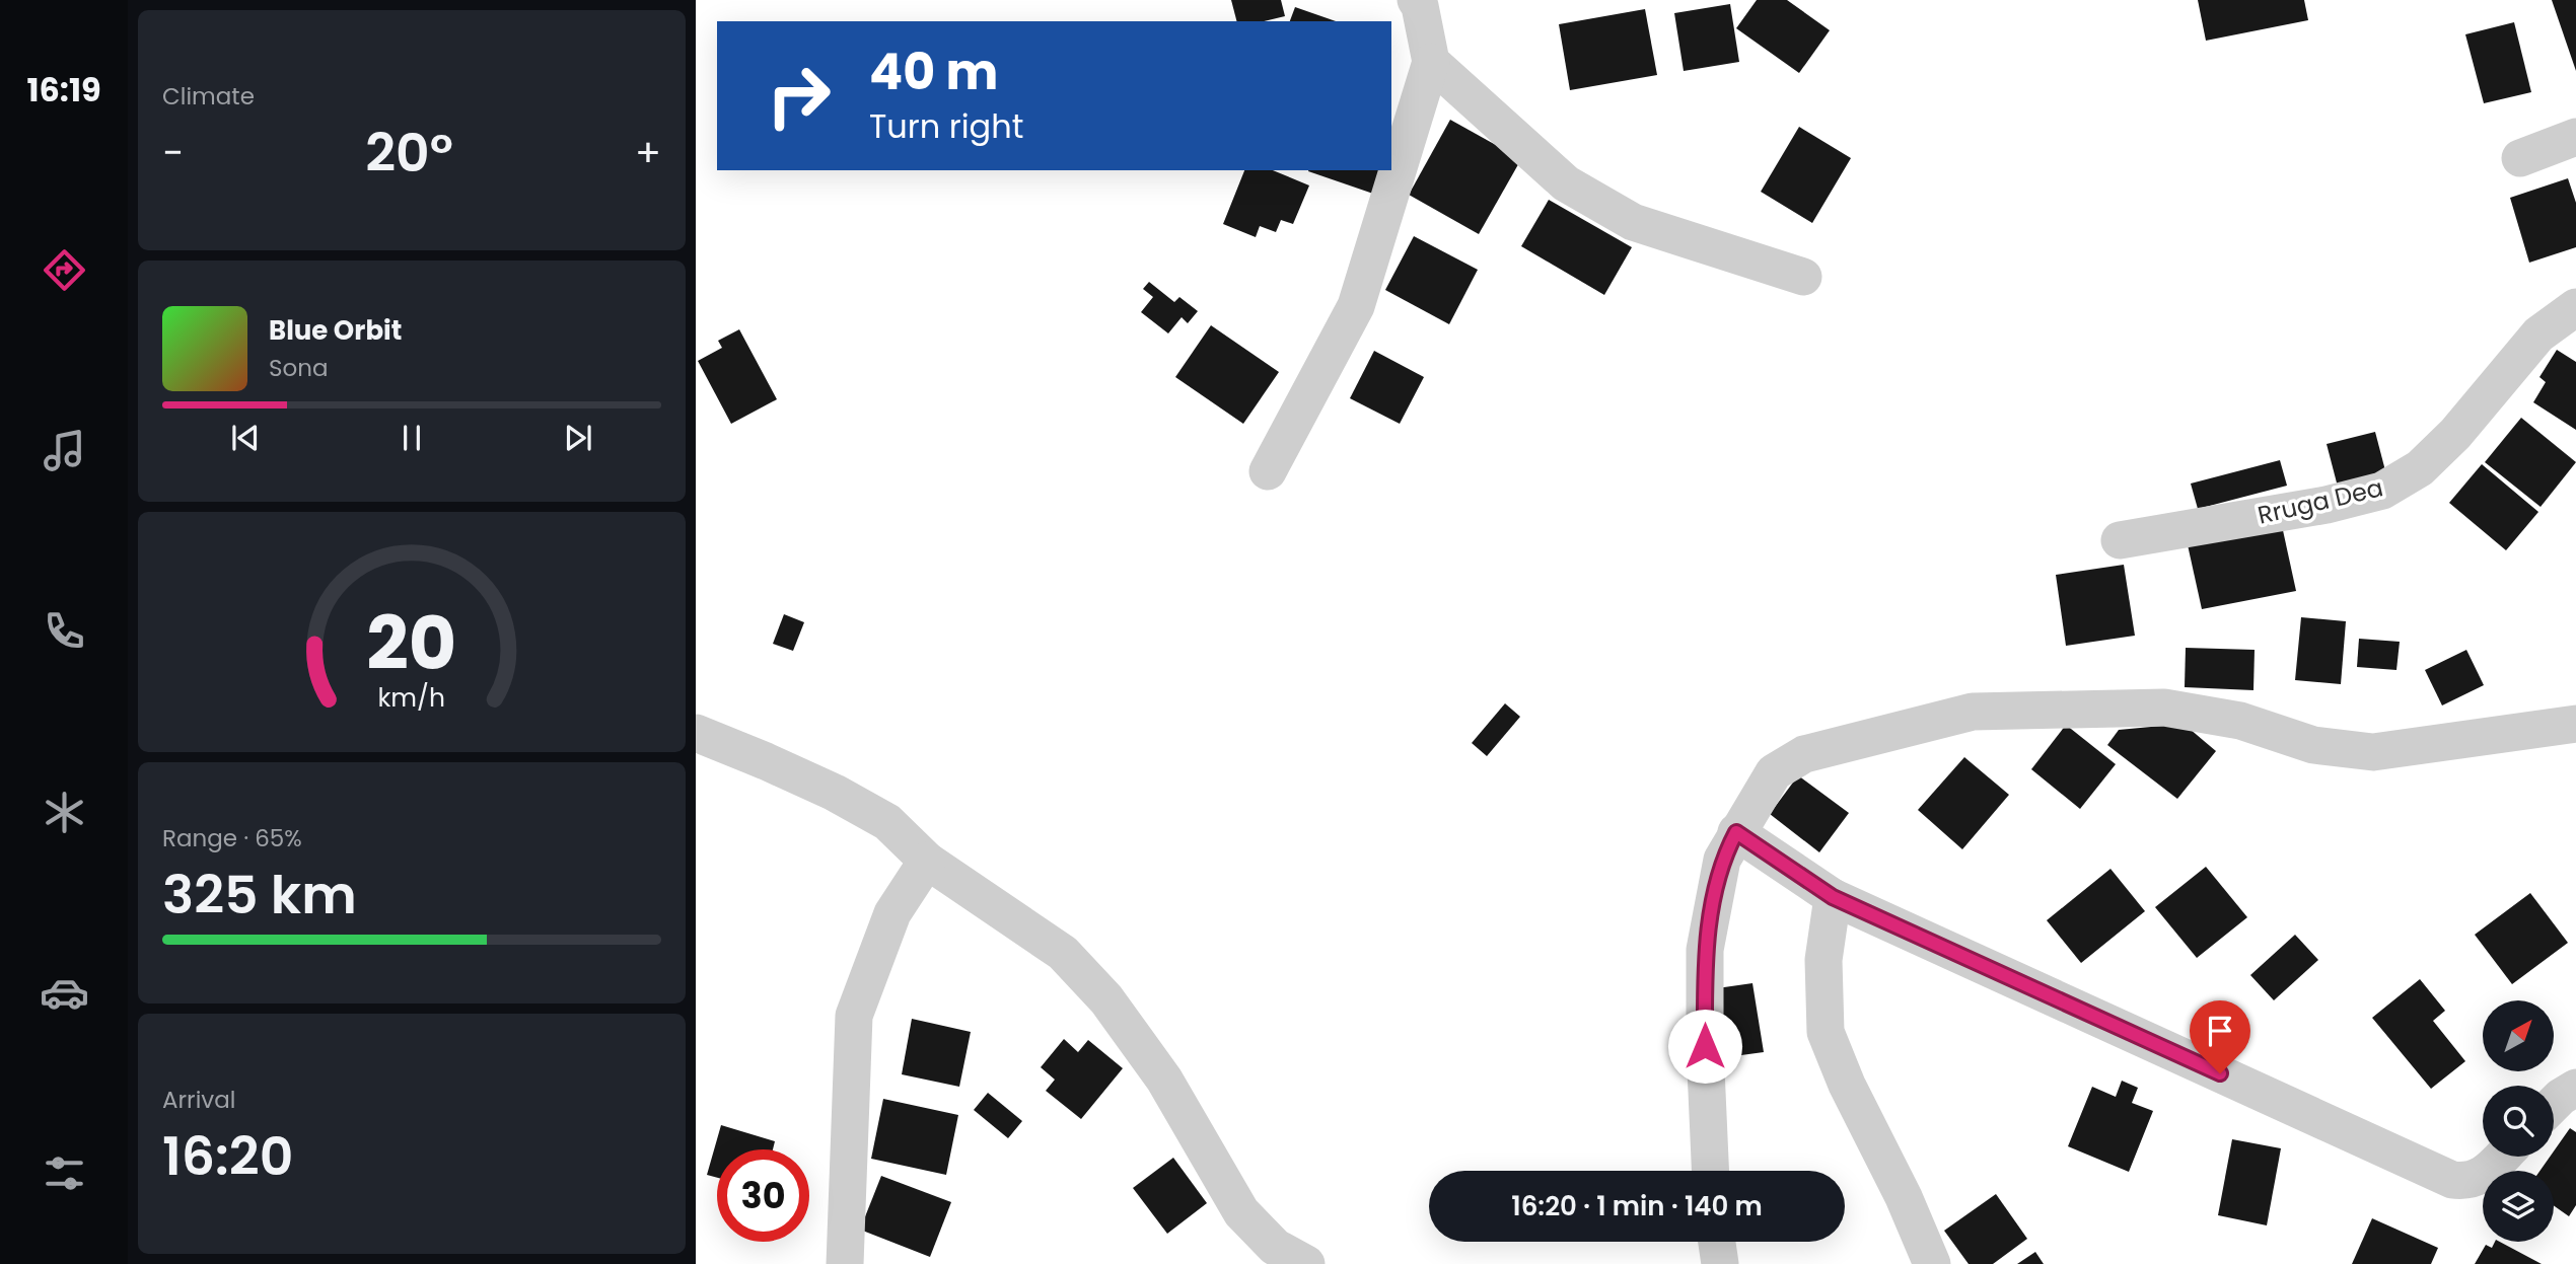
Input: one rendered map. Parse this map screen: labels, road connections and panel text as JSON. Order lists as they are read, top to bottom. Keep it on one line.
{"streets":{"street":["Rruga Dea"]},"north":"top right","page":{"tabs":"16:19","tile":["Climate",["Range · 65%","325 km"],["Arrival","16:20"]],"turn":["40 m","Turn right"],"heat":["−","20°","+"],"song":["Blue Orbit","Sona"],"limit":"30","trip":"16:20 · 1 min · 140 m","gauge":["20","km/h"]}}
